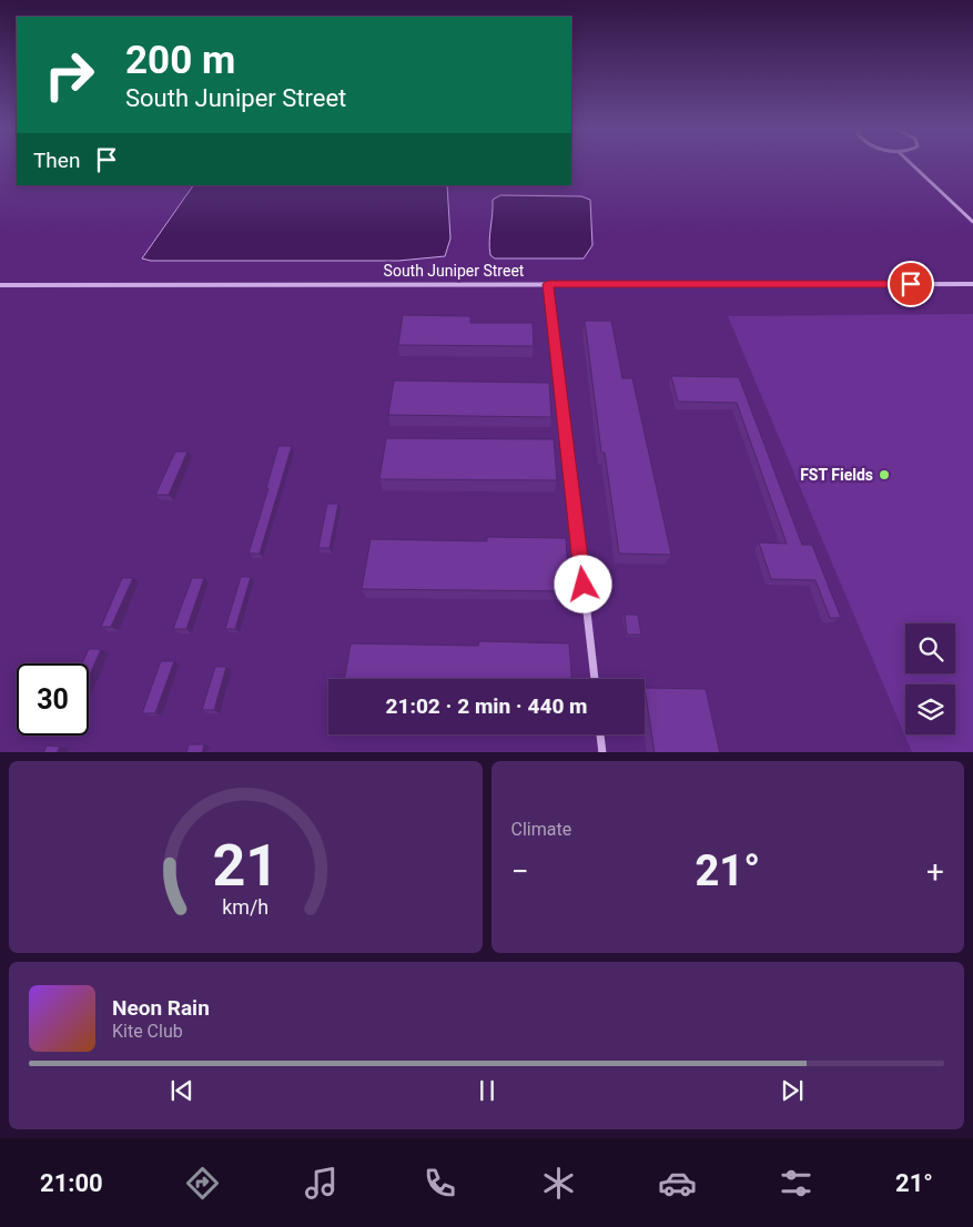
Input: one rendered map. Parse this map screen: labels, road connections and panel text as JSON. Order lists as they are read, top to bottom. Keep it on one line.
{"streets":{"street":["South Juniper Street"]},"places":["FST Fields"],"page":{"turn":["200 m","South Juniper Street"],"then":"Then","limit":"30","trip":"21:02 · 2 min · 440 m","tile":"Climate","heat":["−","21°","+"],"song":["Neon Rain","Kite Club"],"tabs":["21:00","21°"],"gauge":["21","km/h"]}}
